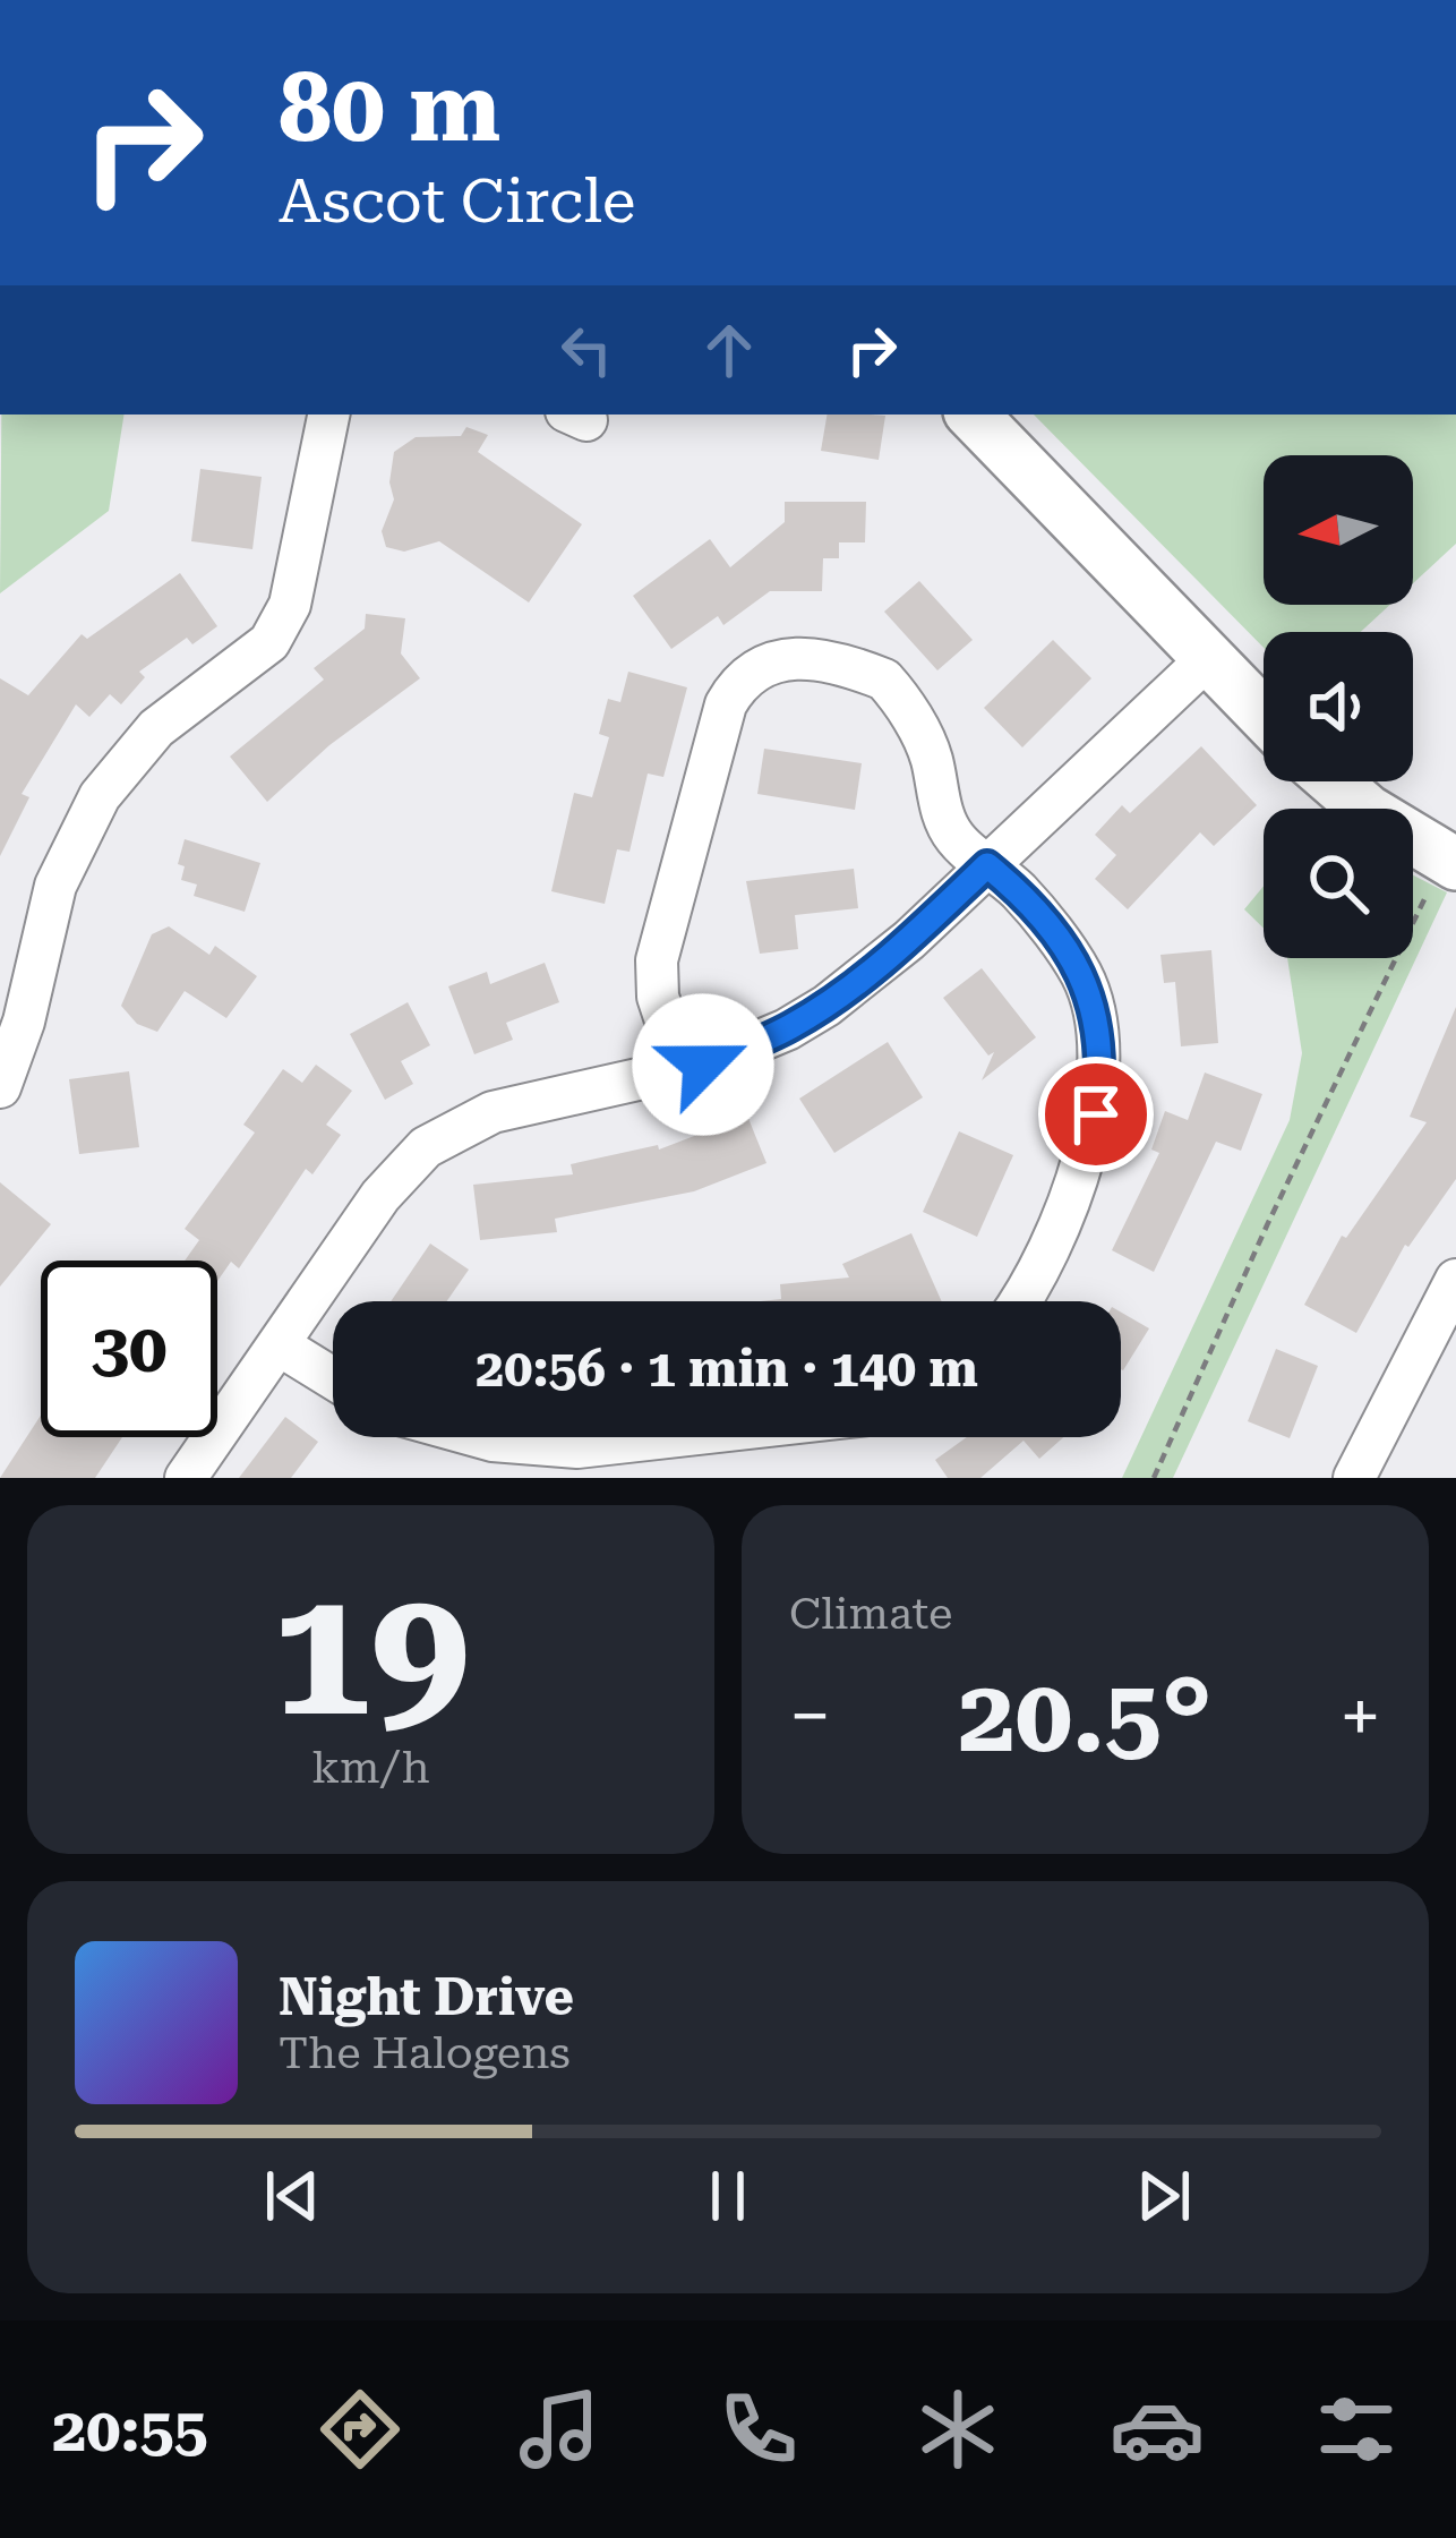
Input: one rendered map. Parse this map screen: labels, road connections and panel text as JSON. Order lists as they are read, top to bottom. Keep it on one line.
{"north":"left","page":{"turn":["80 m","Ascot Circle"],"limit":"30","trip":"20:56 · 1 min · 140 m","tile":[["19","km/h"],"Climate"],"heat":["−","20.5°","+"],"song":["Night Drive","The Halogens"],"tabs":"20:55"}}
